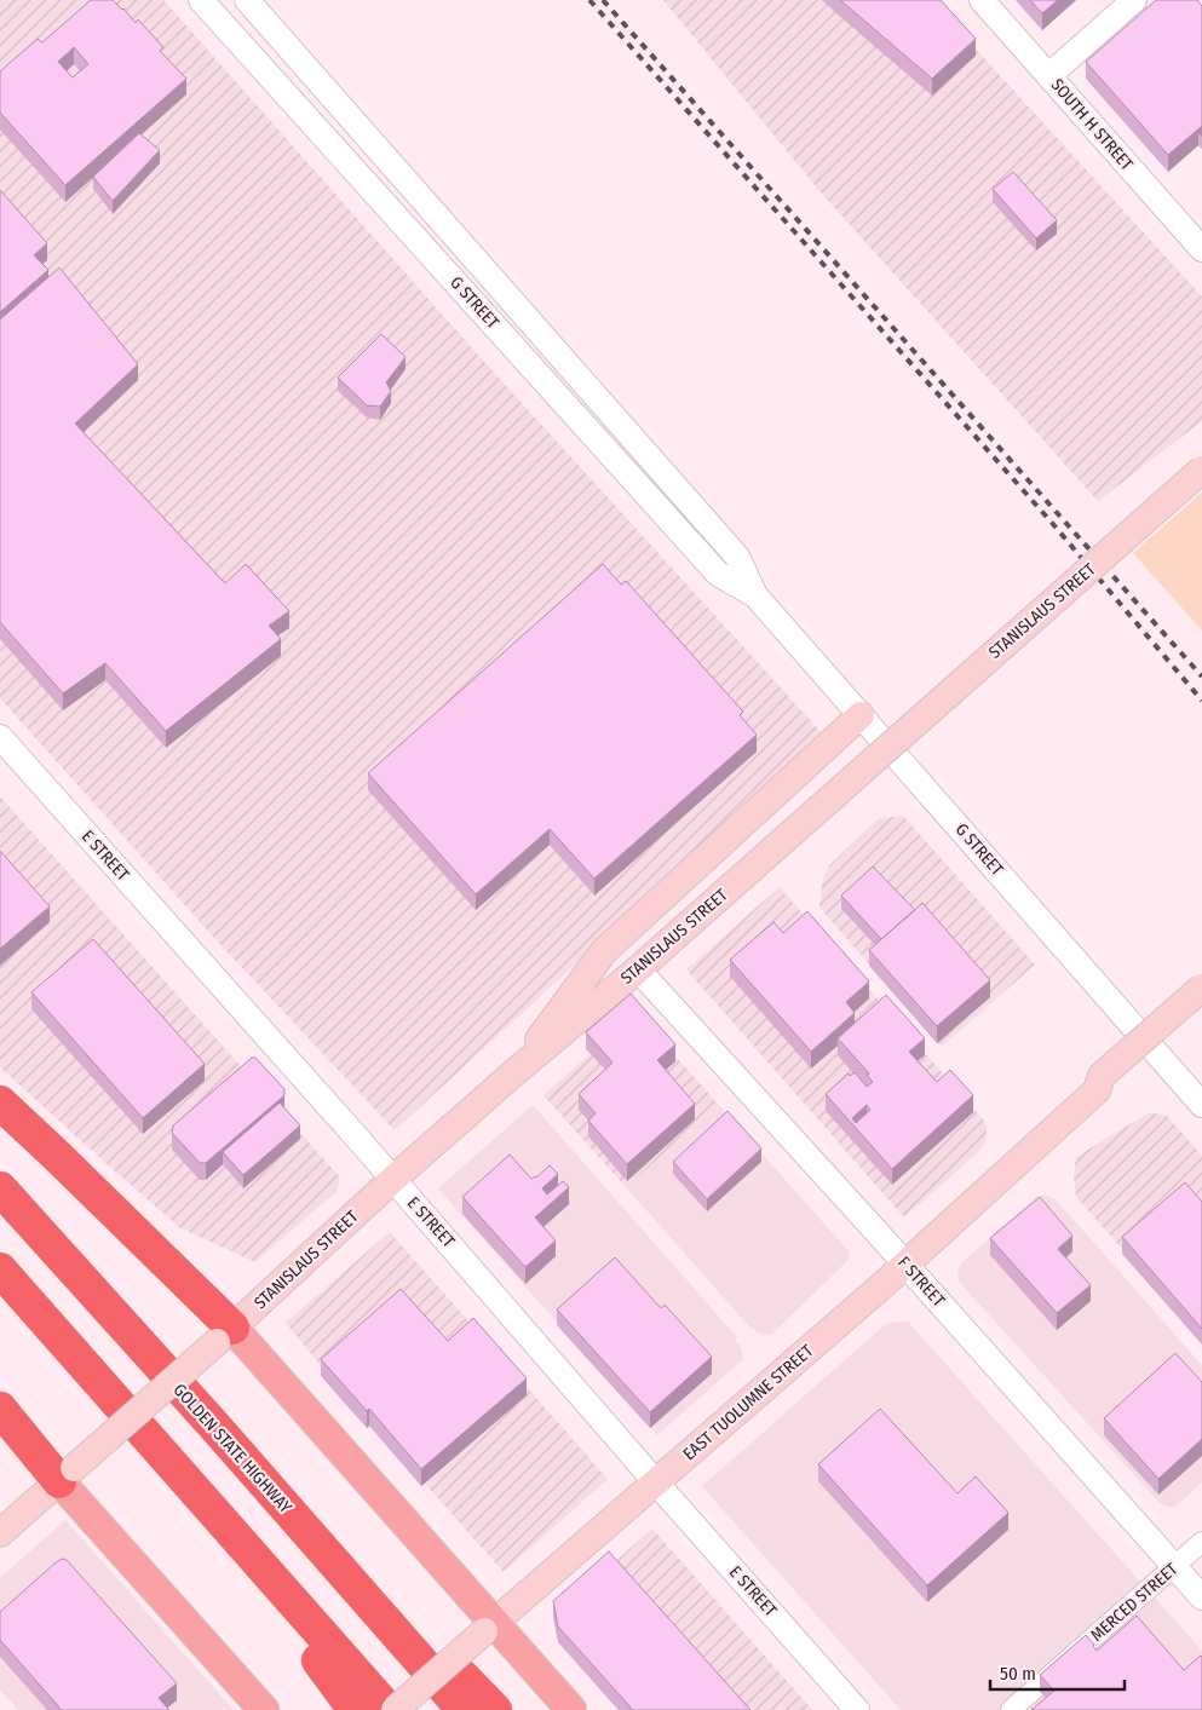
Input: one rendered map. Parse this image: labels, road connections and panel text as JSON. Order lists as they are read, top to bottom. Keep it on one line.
{"streets":{"highway":["GOLDEN STATE HIGHWAY"],"main road":["STANISLAUS STREET","EAST TUOLUMNE STREET"],"street":["SOUTH H STREET","G STREET","E STREET","F STREET","MERCED STREET"]},"crossings":[["STANISLAUS STREET","E STREET"],["STANISLAUS STREET","F STREET"],["E STREET","EAST TUOLUMNE STREET"],["F STREET","EAST TUOLUMNE STREET"],["F STREET","MERCED STREET"]],"scale_bar":"50 m"}
